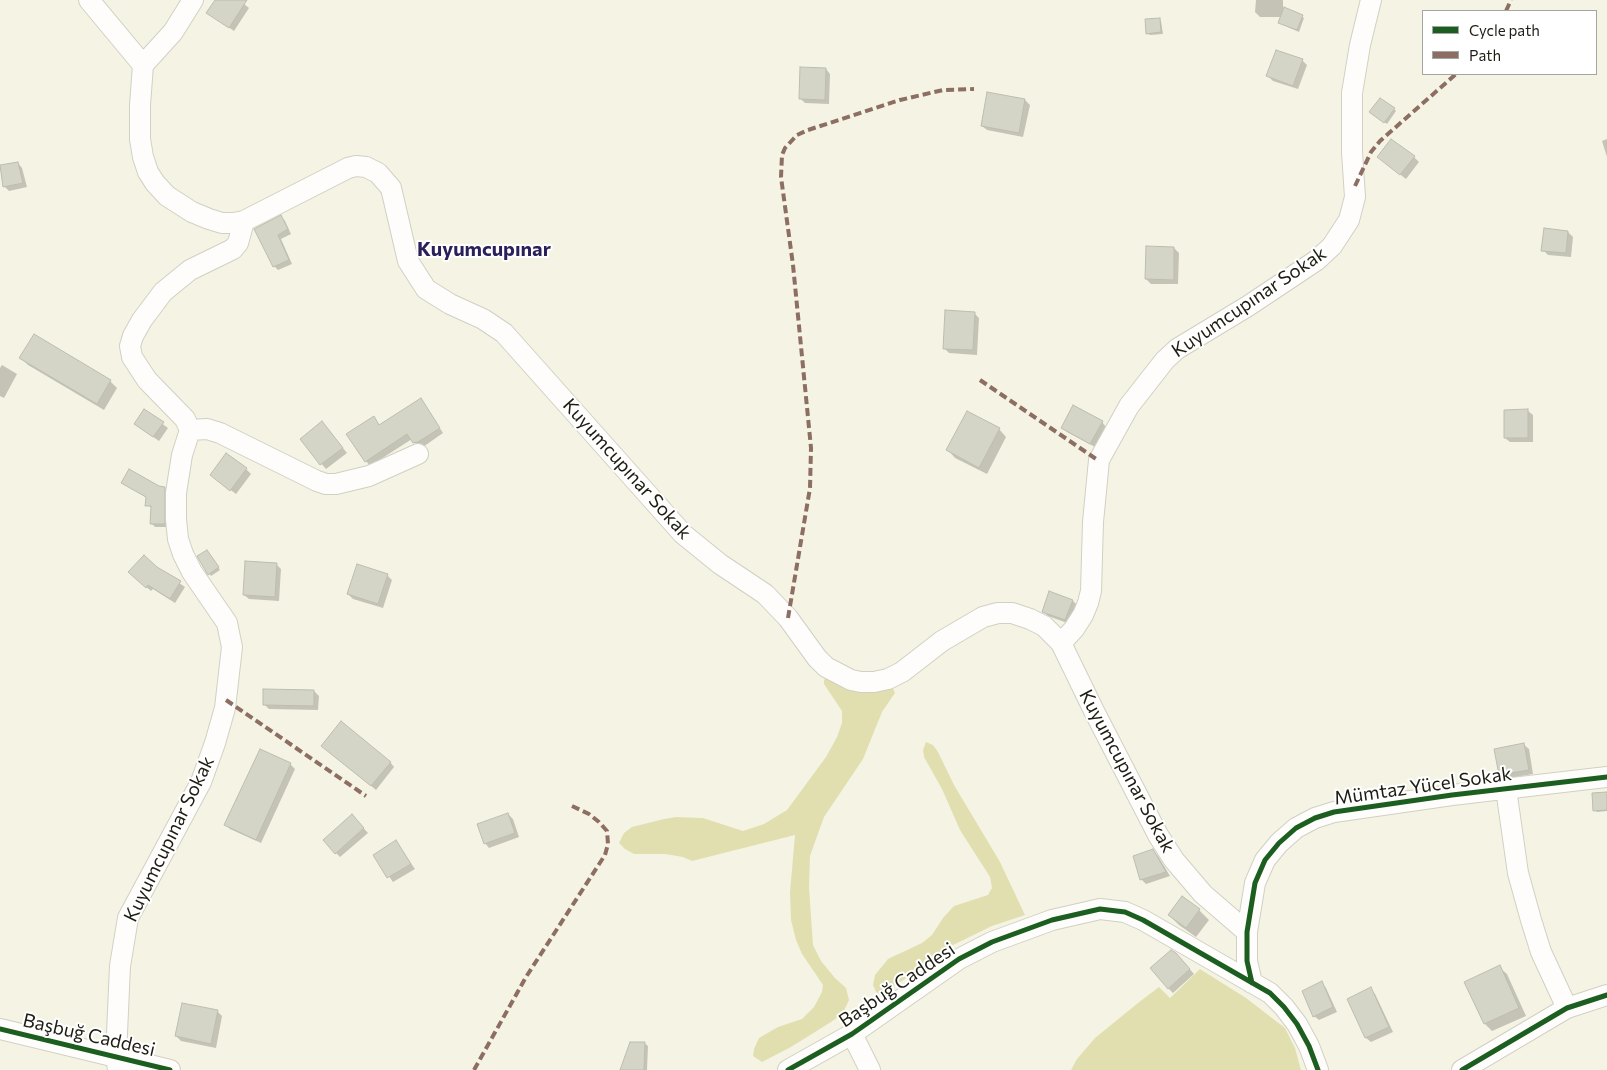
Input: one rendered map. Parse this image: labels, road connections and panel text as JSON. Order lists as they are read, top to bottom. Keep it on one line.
{"streets":{"street":["Kuyumcupınar Sokak","Mümtaz Yücel Sokak","Başbuğ Caddesi"]},"crossings":[["Kuyumcupınar Sokak","Mümtaz Yücel Sokak"],["Kuyumcupınar Sokak","Başbuğ Caddesi"],["Mümtaz Yücel Sokak","Başbuğ Caddesi"]],"districts":["Kuyumcupınar"],"legend":["Cycle path","Path"]}
